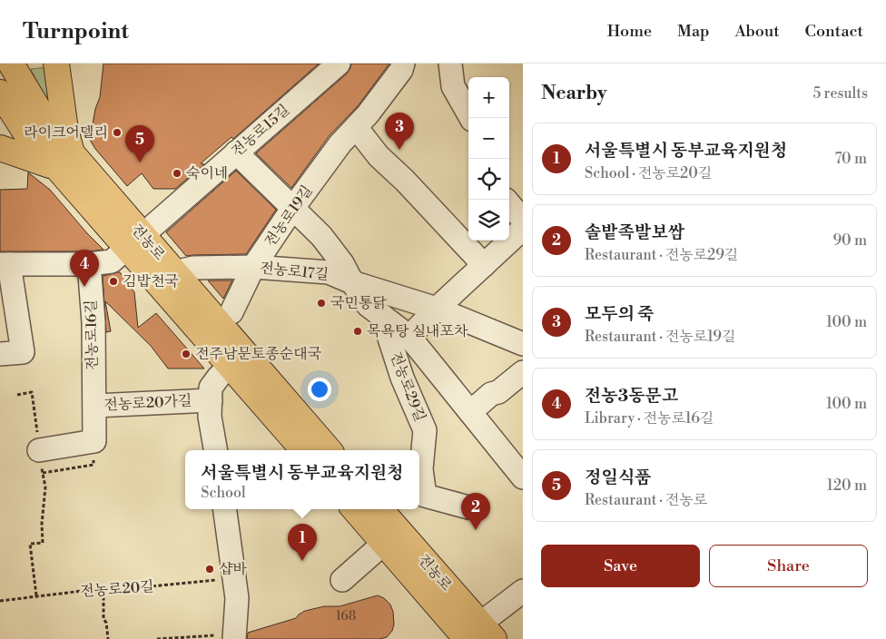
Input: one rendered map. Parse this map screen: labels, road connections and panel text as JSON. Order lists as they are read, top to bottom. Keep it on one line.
{"streets":{"main road":["전농로"],"street":["전농로15길","전농로19길","전농로17길","전농로16길","전농로29길","전농로20가길"],"path":["전농로20길"]},"crossings":[["전농로15길","전농로"],["전농로15길","전농로29길"],["전농로19길","전농로17길"],["전농로19길","전농로29길"],["전농로","전농로17길"],["전농로17길","전농로29길"],["전농로16길","전농로20가길"]],"places":["라이크어델리","숙이네","김밥천국","국민통닭","목욕탕 실내포차","전주남문토종순대국","샵바"],"house_numbers":["168"],"page":{"header":"Turnpoint","nav":["Home","Map","About","Contact"],"heading":["Nearby","5 results"],"map_buttons":["+","−"],"pins":["3","5","4","2","1"],"list":[{"mark":"1","name":"서울특별시 동부교육지원청","note":"School · 전농로20길","value":"70 m"},{"mark":"2","name":"솔밭족발보쌈","note":"Restaurant · 전농로29길","value":"90 m"},{"mark":"3","name":"모두의 죽","note":"Restaurant · 전농로19길","value":"100 m"},{"mark":"4","name":"전농3동문고","note":"Library · 전농로16길","value":"100 m"},{"mark":"5","name":"정일식품","note":"Restaurant · 전농로","value":"120 m"}],"popup":["서울특별시 동부교육지원청","School"],"buttons":["Save","Share"]}}
